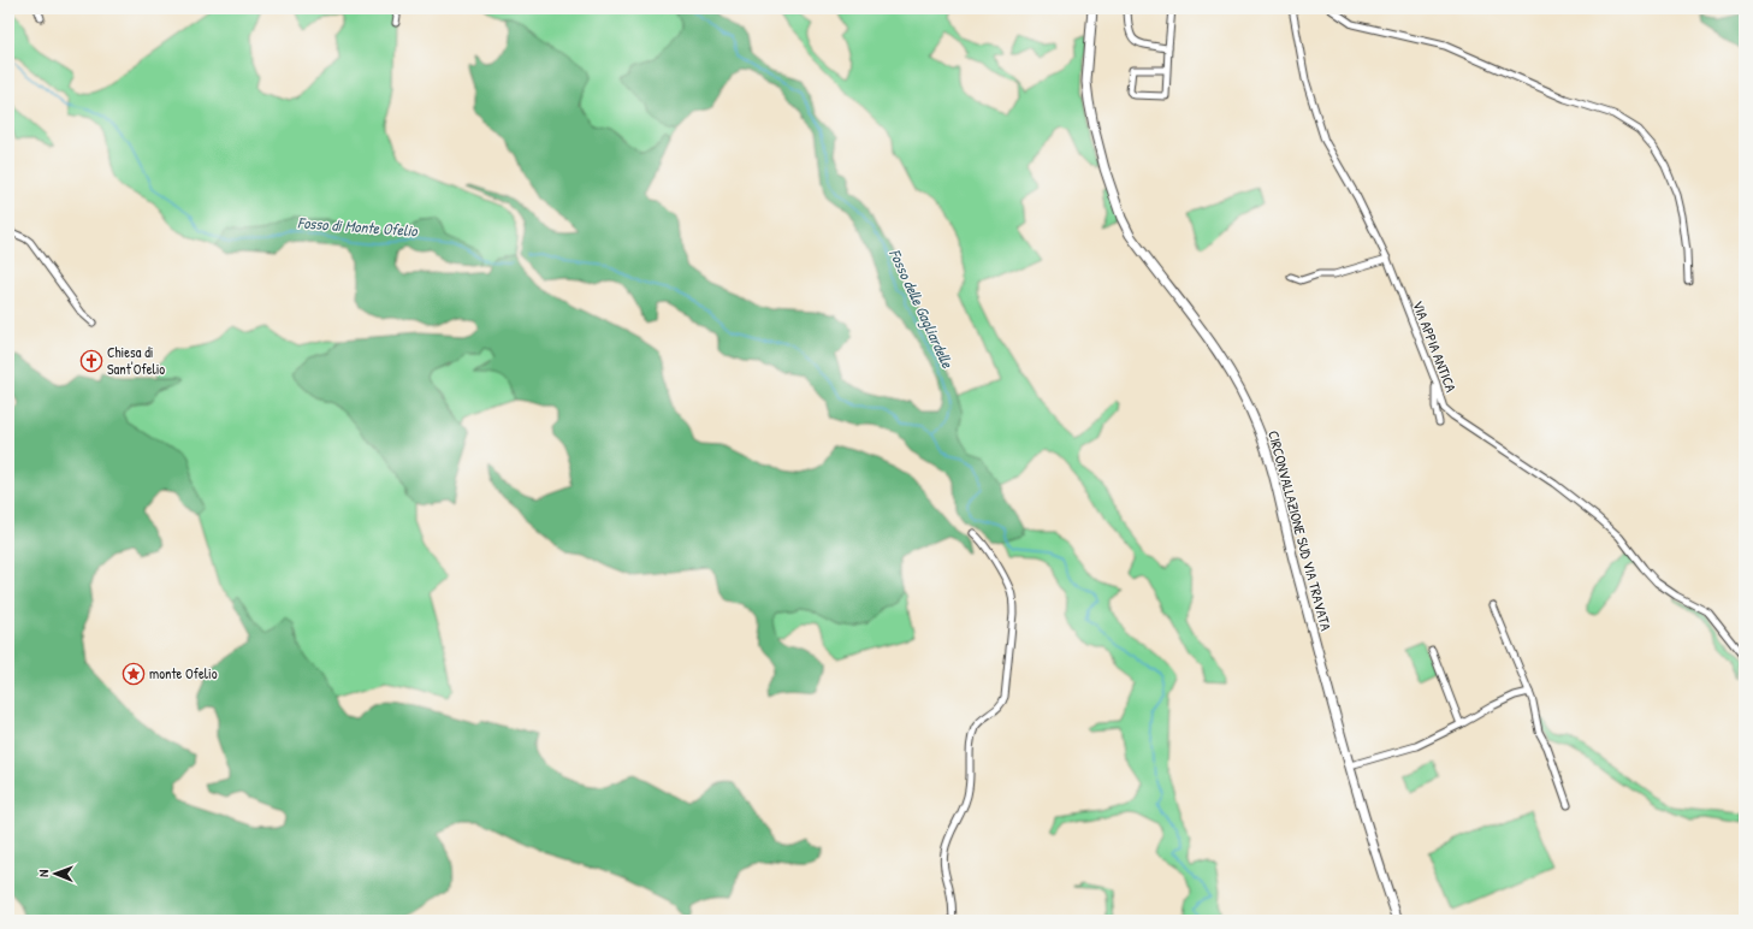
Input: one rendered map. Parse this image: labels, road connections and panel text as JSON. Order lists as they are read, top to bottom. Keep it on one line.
{"streets":{"street":["VIA APPIA ANTICA","CIRCONVALLAZIONE SUD VIA TRAVATA"]},"water":["Fosso di Monte Ofelio","Fosso delle Gagliardelle"],"places":{"church":["Chiesa di Sant'Ofelio"],"place":["monte Ofelio"]},"north":"left"}
